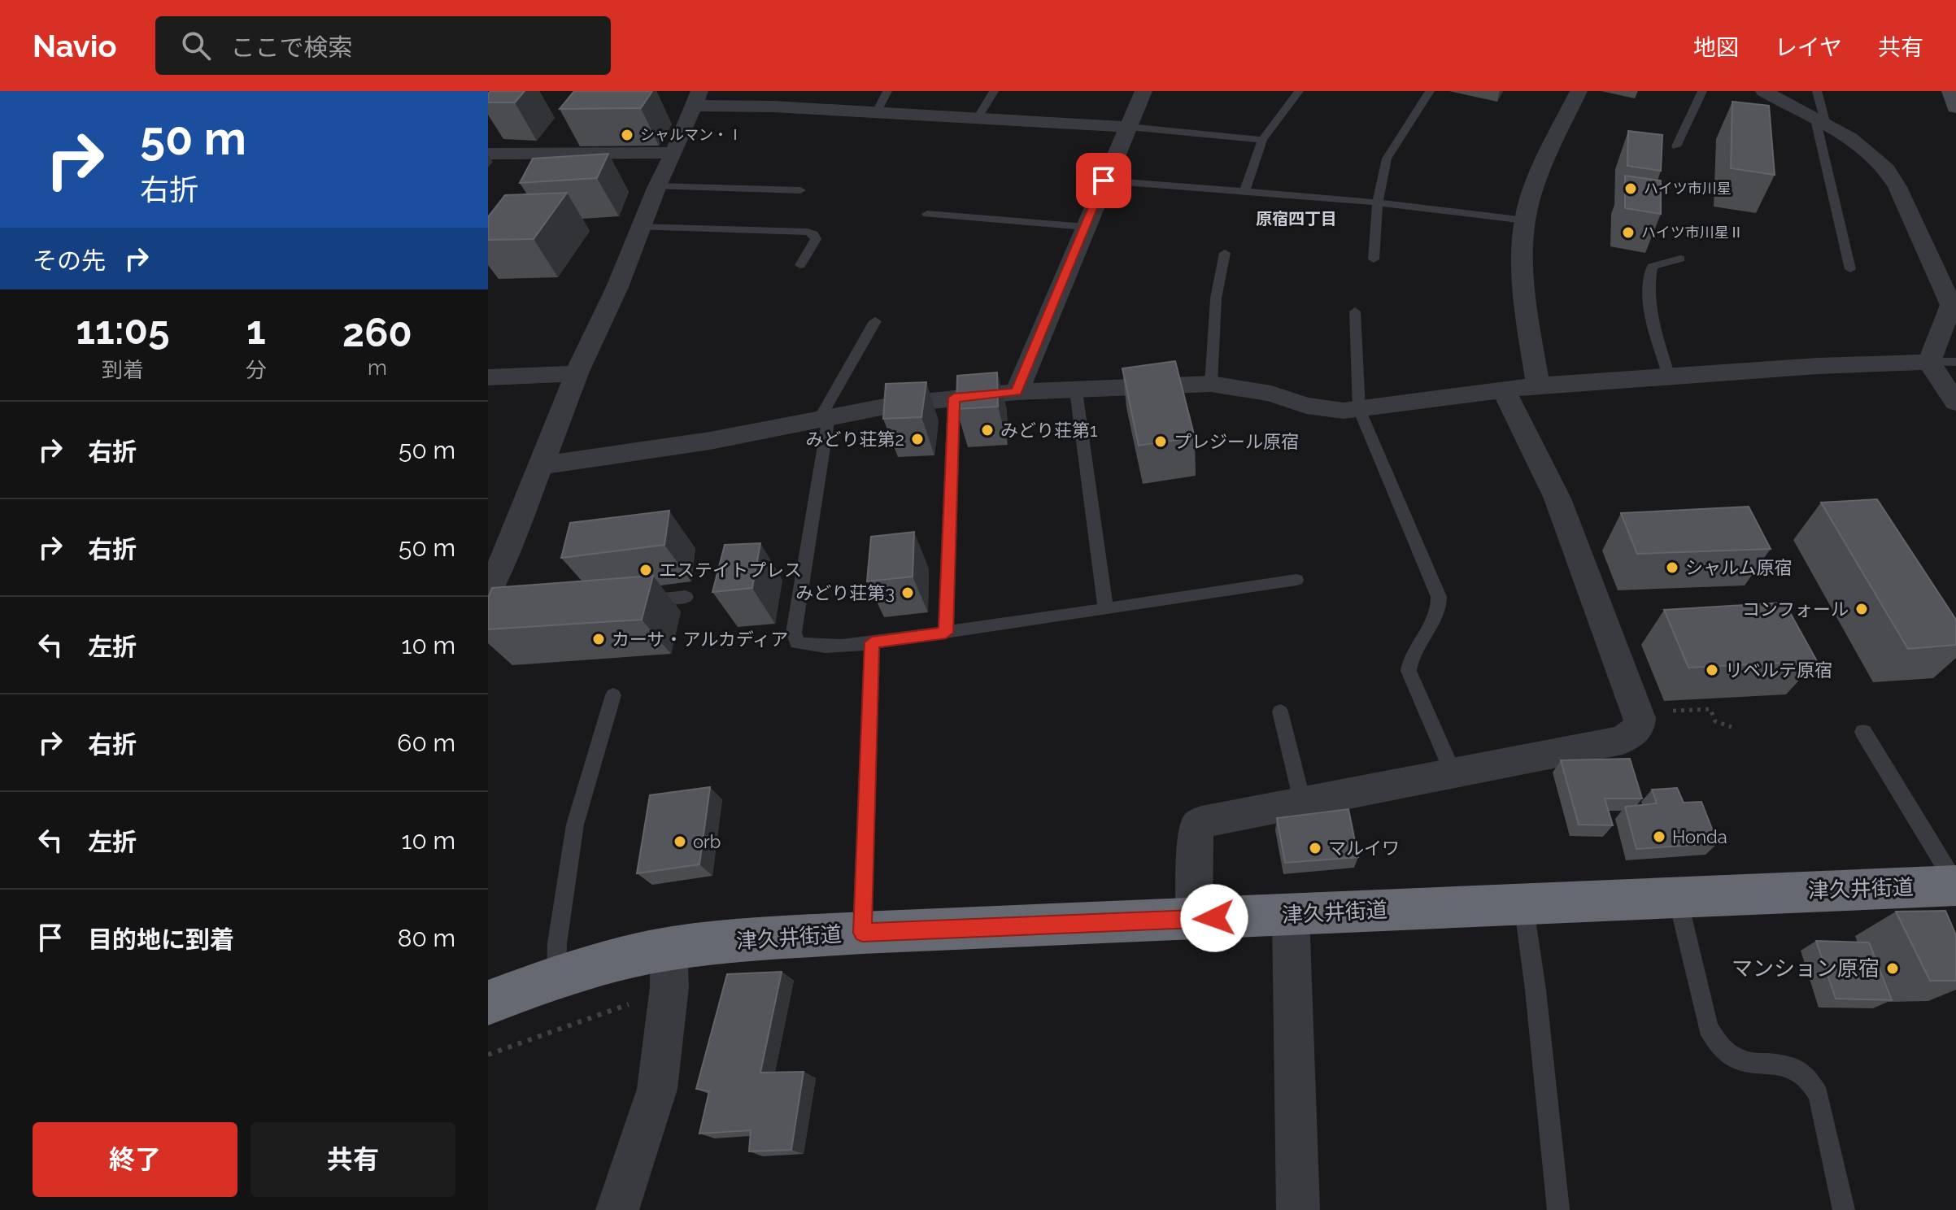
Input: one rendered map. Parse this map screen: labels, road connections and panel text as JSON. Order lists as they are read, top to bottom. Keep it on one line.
{"streets":{"highway":["津久井街道"]},"districts":["原宿四丁目"],"places":["シャルマン・Ⅰ","ハイツ市川星","ハイツ市川星Ⅱ","みどり荘第1","みどり荘第2","プレジール原宿","シャルム原宿","エステイトプレス","みどり荘第3","コンフォール","カーサ・アルカディア","リベルテ原宿","Honda","orb","マルイワ","マンション原宿"],"page":{"header":"Navio","search":"ここで検索","nav":["地図","レイヤ","共有"],"turn":["50 m","右折"],"then":"その先","eta":["11:05","到着","1","分","260","m"],"list":[{"name":"右折","value":"50 m"},{"name":"右折","value":"50 m"},{"name":"左折","value":"10 m"},{"name":"右折","value":"60 m"},{"name":"左折","value":"10 m"},{"name":"目的地に到着","value":"80 m"}],"buttons":["終了","共有"]}}
